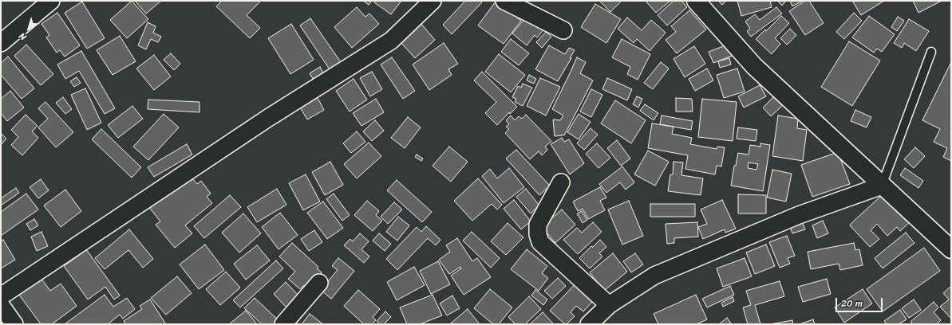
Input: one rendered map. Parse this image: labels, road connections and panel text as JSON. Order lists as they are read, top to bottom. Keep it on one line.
{"scale_bar":"20 m","north":"bottom left"}
